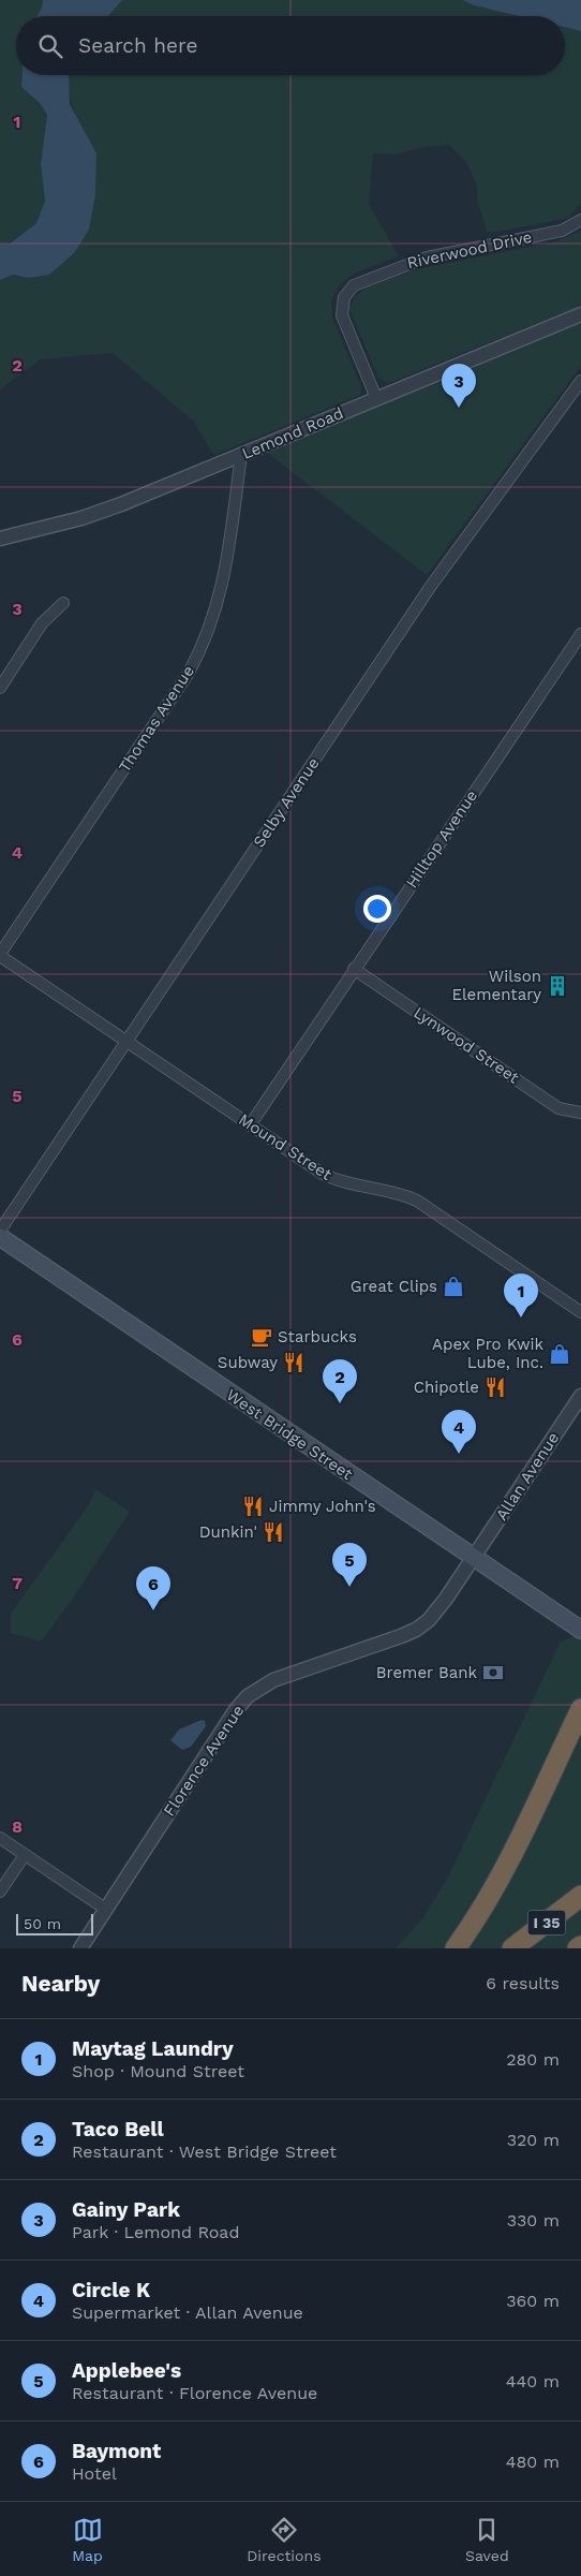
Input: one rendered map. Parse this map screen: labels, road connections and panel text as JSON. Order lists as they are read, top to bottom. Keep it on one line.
{"streets":{"highway":["I 35"],"main road":["West Bridge Street"],"street":["Riverwood Drive","Lemond Road","Thomas Avenue","Selby Avenue","Hilltop Avenue","Lynwood Street","Mound Street","Allan Avenue","Florence Avenue"]},"crossings":[["Riverwood Drive","Lemond Road"],["Lemond Road","Thomas Avenue"],["Thomas Avenue","Mound Street"],["Selby Avenue","Mound Street"],["Hilltop Avenue","Lynwood Street"],["Hilltop Avenue","Mound Street"],["West Bridge Street","Allan Avenue"],["West Bridge Street","Florence Avenue"],["Allan Avenue","Florence Avenue"]],"places":{"building":["Wilson Elementary"],"shop":["Great Clips","Apex Pro Kwik Lube, Inc."],"cafe":["Starbucks"],"restaurant":["Subway","Chipotle","Jimmy John's","Dunkin'"],"bank":["Bremer Bank"]},"scale_bar":"50 m","page":{"search":"Search here","pins":["3","1","2","4","5","6"],"scale":"50 m","heading":["Nearby","6 results"],"list":[{"mark":"1","name":"Maytag Laundry","note":"Shop · Mound Street","value":"280 m"},{"mark":"2","name":"Taco Bell","note":"Restaurant · West Bridge Street","value":"320 m"},{"mark":"3","name":"Gainy Park","note":"Park · Lemond Road","value":"330 m"},{"mark":"4","name":"Circle K","note":"Supermarket · Allan Avenue","value":"360 m"},{"mark":"5","name":"Applebee's","note":"Restaurant · Florence Avenue","value":"440 m"},{"mark":"6","name":"Baymont","note":"Hotel","value":"480 m"}],"nav":["Map","Directions","Saved"]},"grid":{"rows":["1","2","3","4","5","6","7","8"]}}
